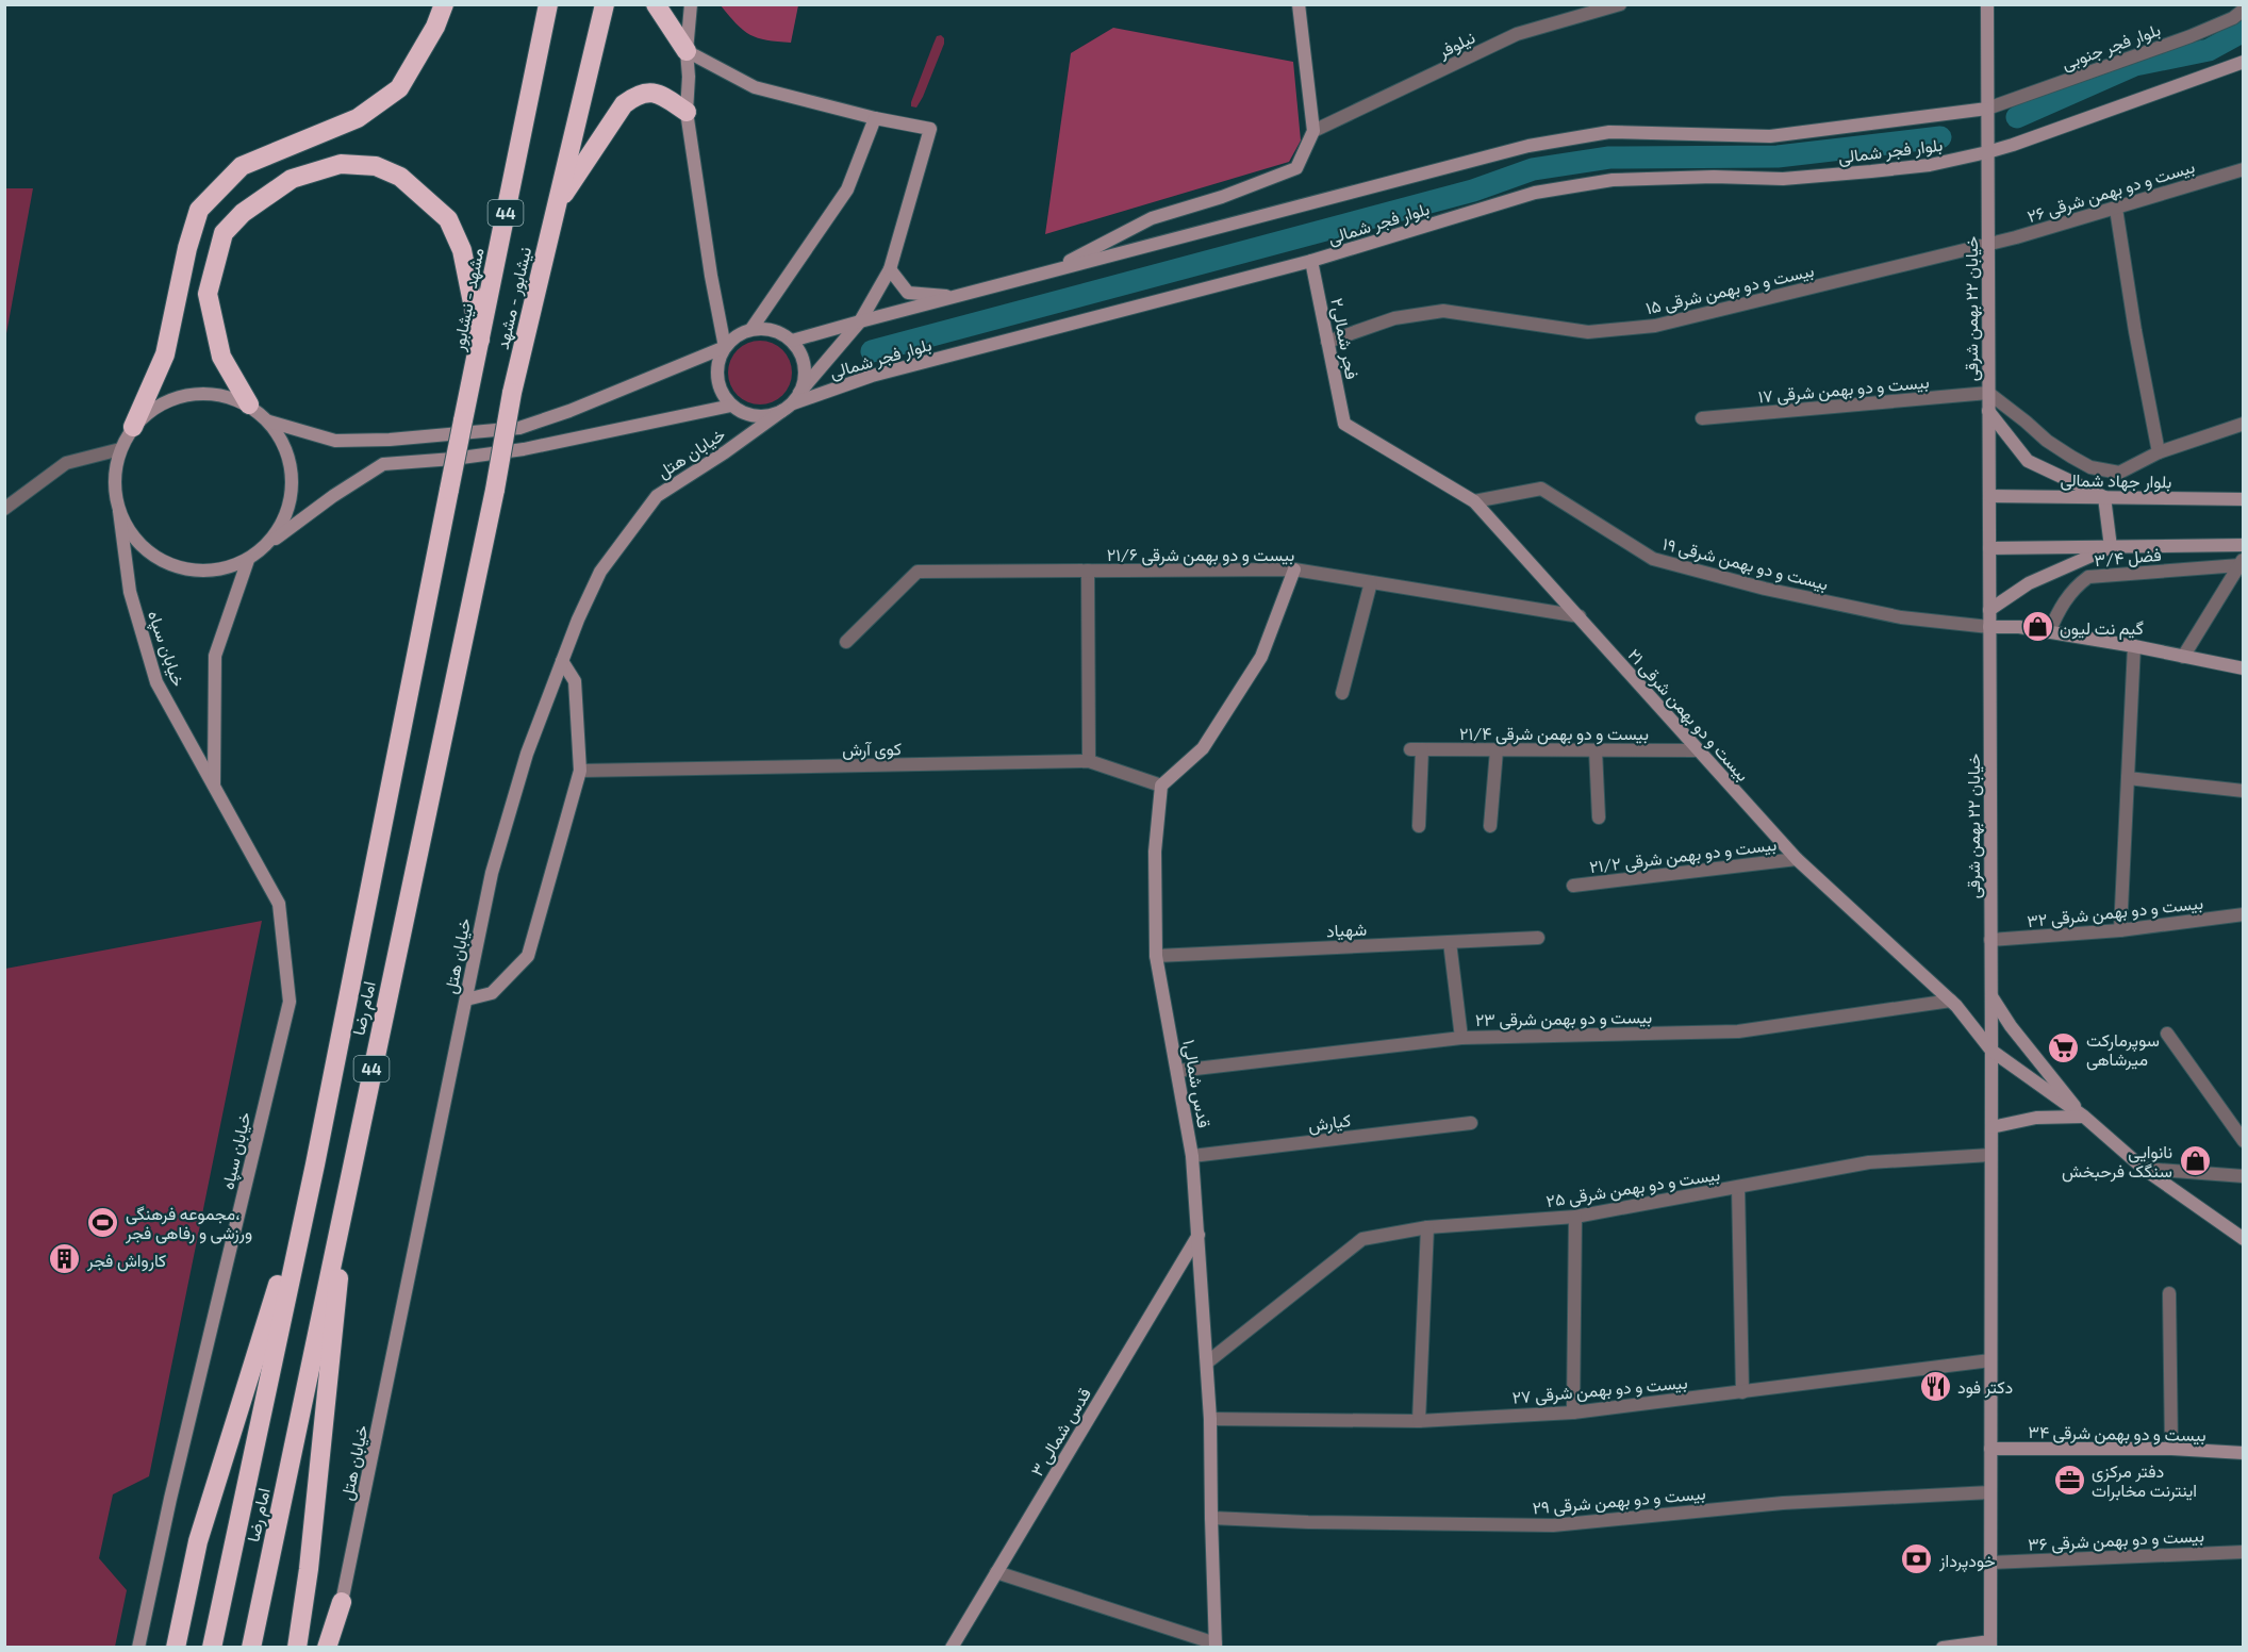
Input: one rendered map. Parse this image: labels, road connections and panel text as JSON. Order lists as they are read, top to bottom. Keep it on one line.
{"streets":{"highway":["44","نیشابور - مشهد","مشهد - نیشابور","امام رضا"],"main road":["بلوار فجر شمالی","خیابان ۲۲ بهمن شرقی","فجر شمالی۲","خیابان هتل","بلوار جهاد شمالی","خیابان سپاه","بیست و دو بهمن شرقی ۲۱","قدس شمالی۱","قدس شمالی ۳","بیست و دو بهمن شرقی ۳۴"],"street":["نیلوفر","بلوار فجر جنوبی","بیست و دو بهمن شرقی ۲۶","بیست و دو بهمن شرقی ۱۵","بیست و دو بهمن شرقی ۱۷","بیست و دو بهمن شرقی ۲۱/۶","فضل ۳/۴","بیست و دو بهمن شرقی ۱۹","بیست و دو بهمن شرقی ۲۱/۴","کوی آرش","بیست و دو بهمن شرقی ۲۱/۲","بیست و دو بهمن شرقی ۳۲","شهیاد","بیست و دو بهمن شرقی ۲۳","کیارش","بیست و دو بهمن شرقی ۲۵","بیست و دو بهمن شرقی ۲۷","بیست و دو بهمن شرقی ۲۹","بیست و دو بهمن شرقی ۳۶"]},"crossings":[["بلوار فجر جنوبی","بلوار فجر شمالی"],["بلوار فجر جنوبی","خیابان ۲۲ بهمن شرقی"],["بلوار فجر شمالی","خیابان ۲۲ بهمن شرقی"],["بلوار فجر شمالی","فجر شمالی۲"],["بلوار فجر شمالی","خیابان هتل"],["بیست و دو بهمن شرقی ۲۶","بیست و دو بهمن شرقی ۱۵"],["بیست و دو بهمن شرقی ۲۶","خیابان ۲۲ بهمن شرقی"],["بیست و دو بهمن شرقی ۱۵","خیابان ۲۲ بهمن شرقی"],["بیست و دو بهمن شرقی ۱۵","فجر شمالی۲"],["نیشابور - مشهد","امام رضا"],["مشهد - نیشابور","امام رضا"],["خیابان ۲۲ بهمن شرقی","بیست و دو بهمن شرقی ۱۷"],["خیابان ۲۲ بهمن شرقی","بلوار جهاد شمالی"],["خیابان ۲۲ بهمن شرقی","بیست و دو بهمن شرقی ۱۹"],["خیابان ۲۲ بهمن شرقی","بیست و دو بهمن شرقی ۲۱"],["خیابان ۲۲ بهمن شرقی","بیست و دو بهمن شرقی ۳۲"],["خیابان ۲۲ بهمن شرقی","بیست و دو بهمن شرقی ۲۵"],["خیابان ۲۲ بهمن شرقی","بیست و دو بهمن شرقی ۲۷"],["خیابان ۲۲ بهمن شرقی","بیست و دو بهمن شرقی ۳۴"],["خیابان ۲۲ بهمن شرقی","بیست و دو بهمن شرقی ۲۹"],["خیابان ۲۲ بهمن شرقی","بیست و دو بهمن شرقی ۳۶"],["فجر شمالی۲","بیست و دو بهمن شرقی ۲۱"],["بیست و دو بهمن شرقی ۲۱/۶","بیست و دو بهمن شرقی ۲۱"],["بیست و دو بهمن شرقی ۱۹","بیست و دو بهمن شرقی ۲۱"],["بیست و دو بهمن شرقی ۲۱","بیست و دو بهمن شرقی ۲۱/۴"],["بیست و دو بهمن شرقی ۲۱","بیست و دو بهمن شرقی ۲۱/۲"],["بیست و دو بهمن شرقی ۲۱","بیست و دو بهمن شرقی ۲۳"],["کوی آرش","قدس شمالی۱"],["شهیاد","قدس شمالی۱"],["بیست و دو بهمن شرقی ۲۳","قدس شمالی۱"],["قدس شمالی۱","کیارش"],["قدس شمالی۱","بیست و دو بهمن شرقی ۲۵"],["قدس شمالی۱","بیست و دو بهمن شرقی ۲۷"],["قدس شمالی۱","قدس شمالی ۳"],["قدس شمالی۱","بیست و دو بهمن شرقی ۲۹"]],"places":{"shop":["گیم نت لیون","نانوایی سنگک فرحبخش"],"supermarket":["سوپرمارکت میرشاهی"],"sports":["مجموعه فرهنگی، ورزشی و رفاهی فجر"],"building":["کارواش فجر"],"restaurant":["دکتر فود"],"office":["دفتر مرکزی اینترنت مخابرات"],"bank":["خودپرداز"]}}
